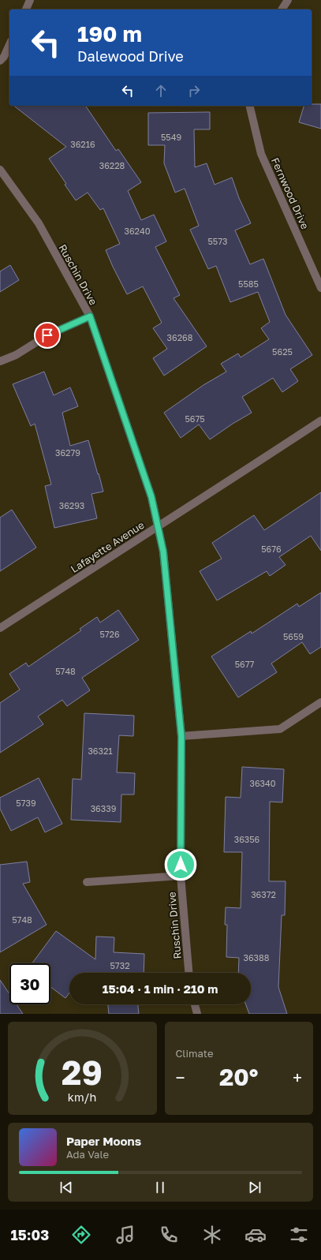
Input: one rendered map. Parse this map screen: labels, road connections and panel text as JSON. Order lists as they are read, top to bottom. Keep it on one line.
{"streets":{"street":["Fernwood Drive","Ruschin Drive","Lafayette Avenue"]},"crossings":[["Ruschin Drive","Lafayette Avenue"]],"house_numbers":["5549","36216","36228","36240","5573","5585","36268","5625","5675","36279","36293","5676","5726","5659","5677","5748","36321","36340","5739","36339","36356","36372","5748","36388","5732"],"page":{"turn":["190 m","Dalewood Drive"],"limit":"30","trip":"15:04 · 1 min · 210 m","tile":"Climate","heat":["−","20°","+"],"song":["Paper Moons","Ada Vale"],"tabs":"15:03","gauge":["29","km/h"]}}
